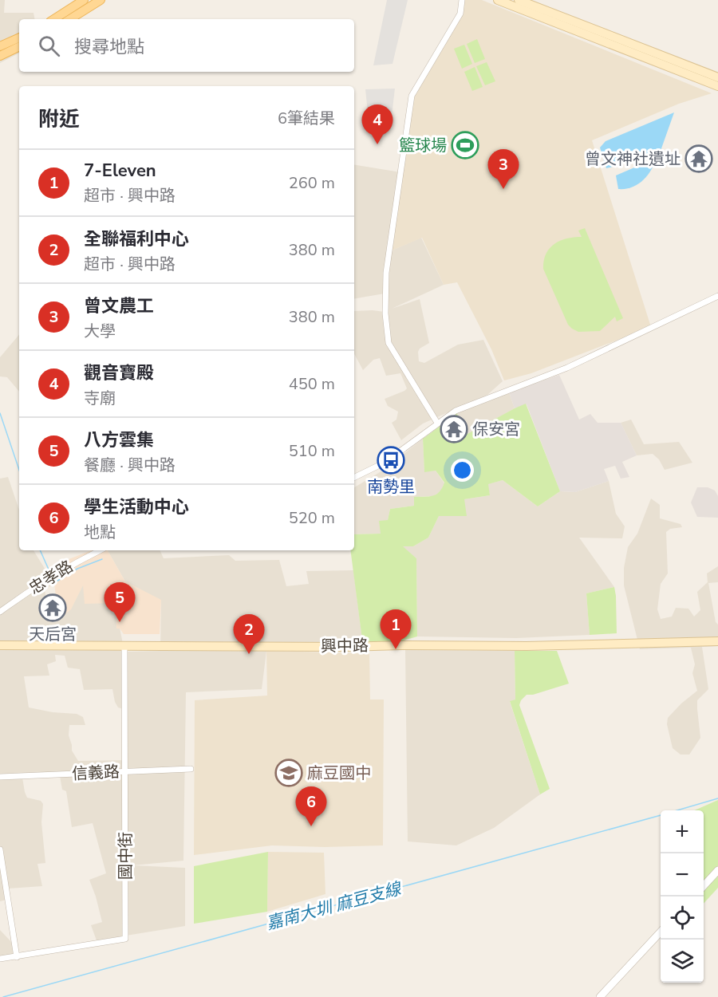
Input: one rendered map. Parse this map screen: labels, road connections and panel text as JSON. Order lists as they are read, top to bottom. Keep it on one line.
{"streets":{"main road":["興中路"],"street":["忠孝路","信義路","國中街"]},"crossings":[["興中路","國中街"],["信義路","國中街"]],"water":["嘉南大圳 麻豆支線"],"places":{"sports":["籃球場"],"temple":["曾文神社遺址","保安宮","天后宮"],"bus stop":["南勢里"],"school or university":["麻豆國中"]},"page":{"search":"搜尋地點","heading":["附近","6筆結果"],"pins":["4","3","5","1","2","6"],"list":[{"mark":"1","name":"7-Eleven","note":"超市 · 興中路","value":"260 m"},{"mark":"2","name":"全聯福利中心","note":"超市 · 興中路","value":"380 m"},{"mark":"3","name":"曾文農工","note":"大學","value":"380 m"},{"mark":"4","name":"觀音寶殿","note":"寺廟","value":"450 m"},{"mark":"5","name":"八方雲集","note":"餐廳 · 興中路","value":"510 m"},{"mark":"6","name":"學生活動中心","note":"地點","value":"520 m"}],"map_buttons":["+","−"]}}
